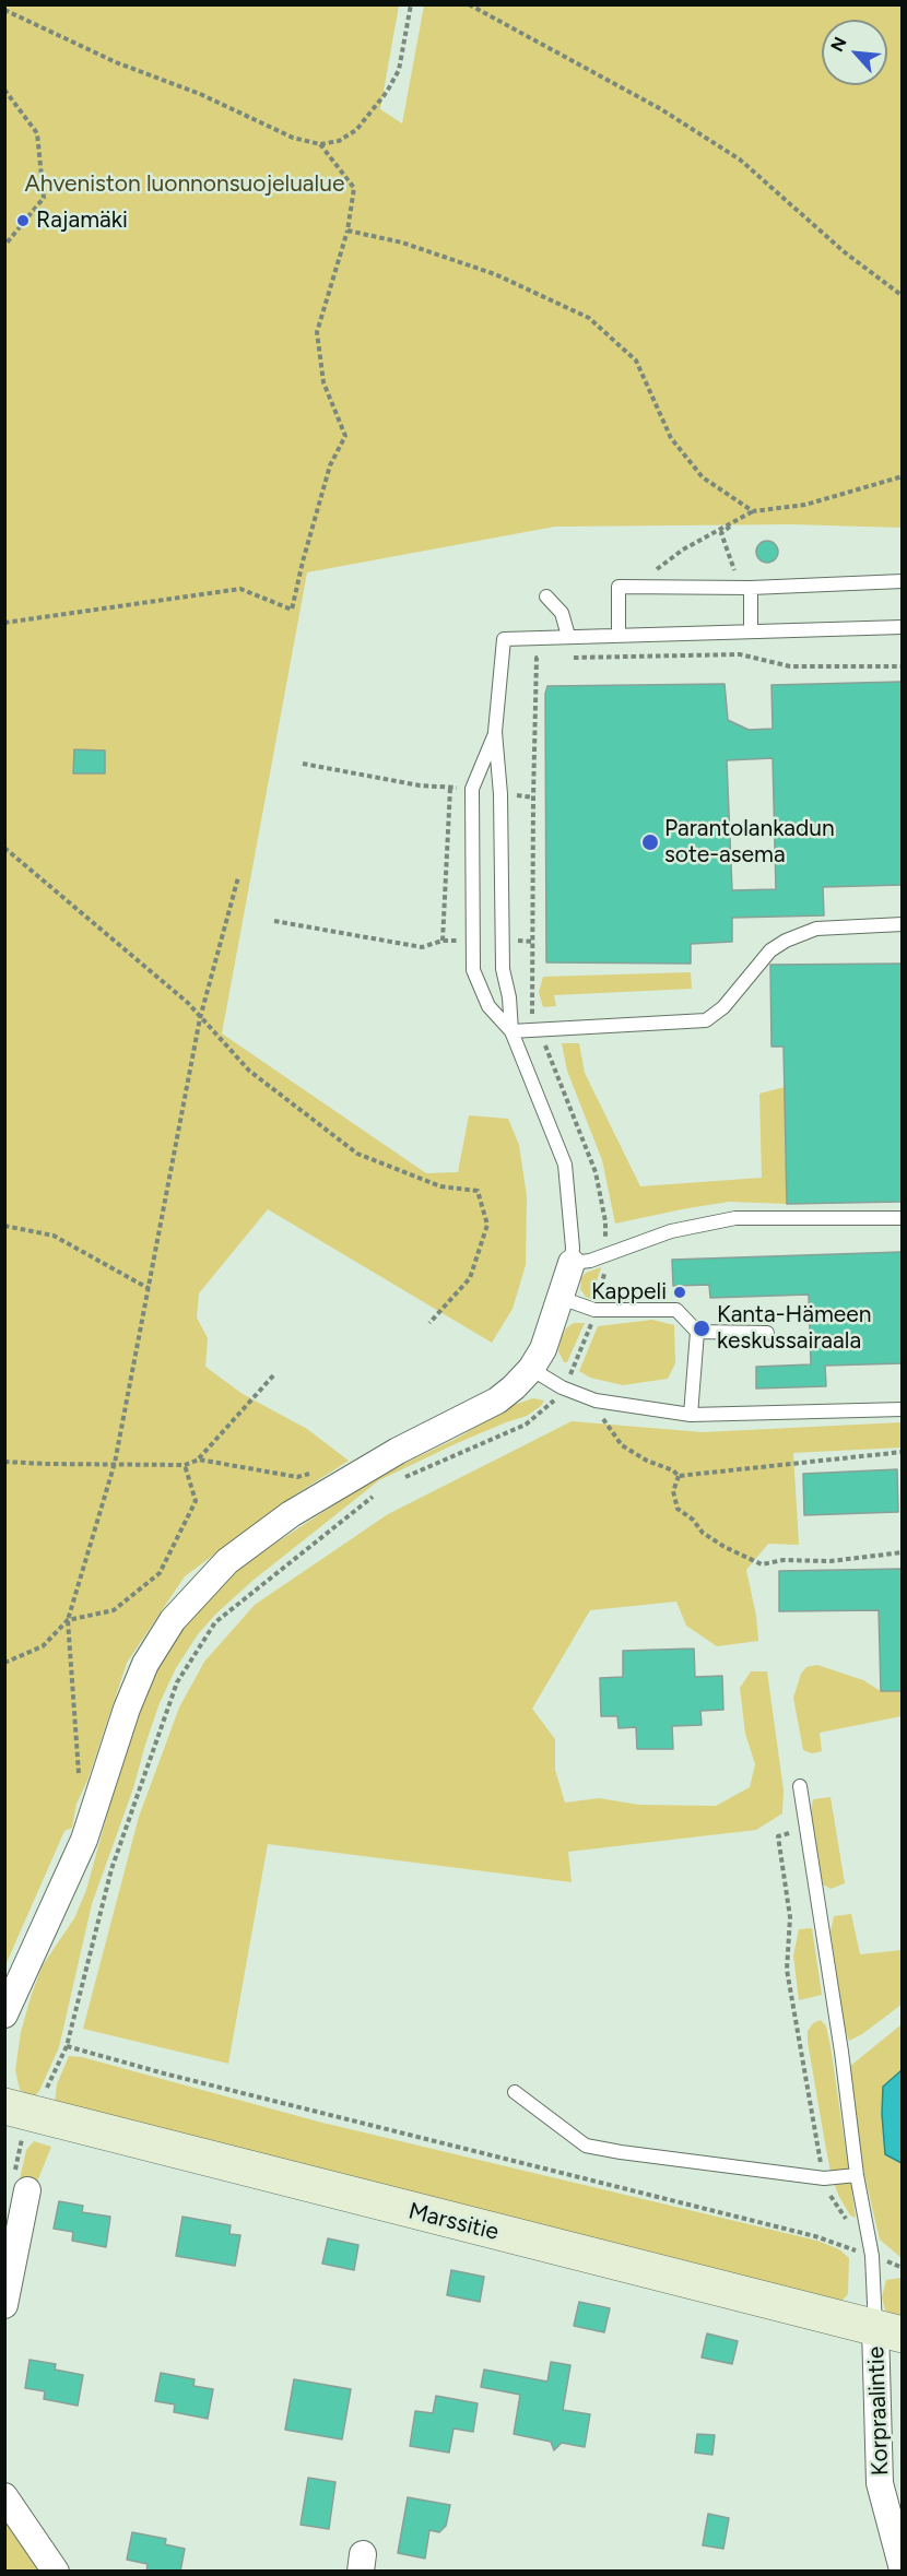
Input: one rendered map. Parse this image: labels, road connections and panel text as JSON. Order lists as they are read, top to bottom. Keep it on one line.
{"streets":{"main road":["Marssitie"],"street":["Korpraalintie"]},"crossings":[["Marssitie","Korpraalintie"]],"parks":["Ahveniston luonnonsuojelualue"],"places":["Rajamäki","Parantolankadun sote-asema","Kappeli","Kanta-Hämeen keskussairaala"],"north":"top left"}
